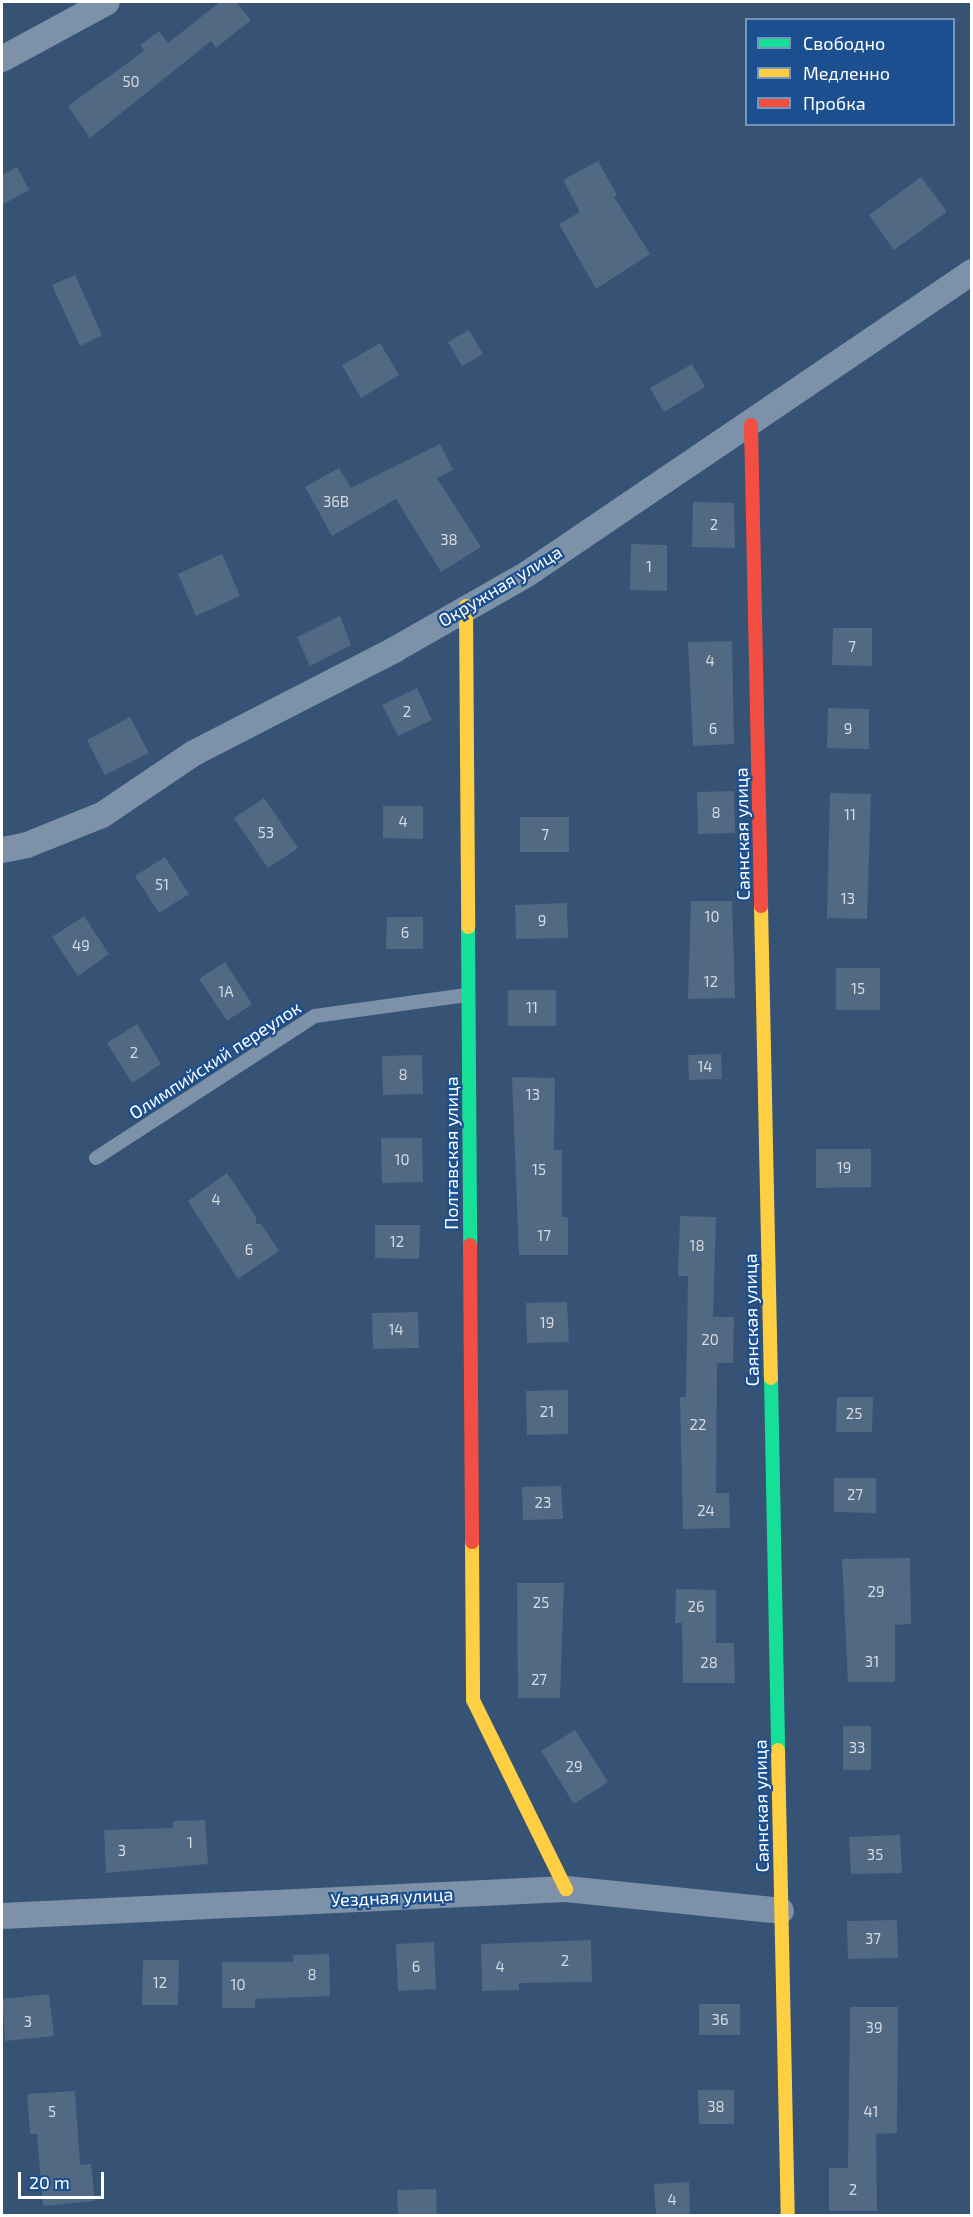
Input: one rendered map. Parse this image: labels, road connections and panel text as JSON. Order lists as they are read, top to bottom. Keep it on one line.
{"streets":{"street":["Окружная улица","Саянская улица","Полтавская улица","Уездная улица"],"lane":["Олимпийский переулок"]},"crossings":[["Окружная улица","Саянская улица"],["Окружная улица","Полтавская улица"],["Саянская улица","Уездная улица"],["Олимпийский переулок","Полтавская улица"],["Полтавская улица","Уездная улица"]],"house_numbers":["50","36В","2","38","1","7","4","2","6","9","8","11","4","53","7","51","13","10","9","6","49","12","15","1А","11","2","14","8","13","10","19","15","4","17","12","18","6","19","14","20","21","25","22","27","23","24","29","25","26","31","28","27","33","29","1","3","35","37","2","6","4","8","12","10","36","3","39","38","5","41","2","4"],"legend":["Свободно","Медленно","Пробка"],"scale_bar":"20 m"}
